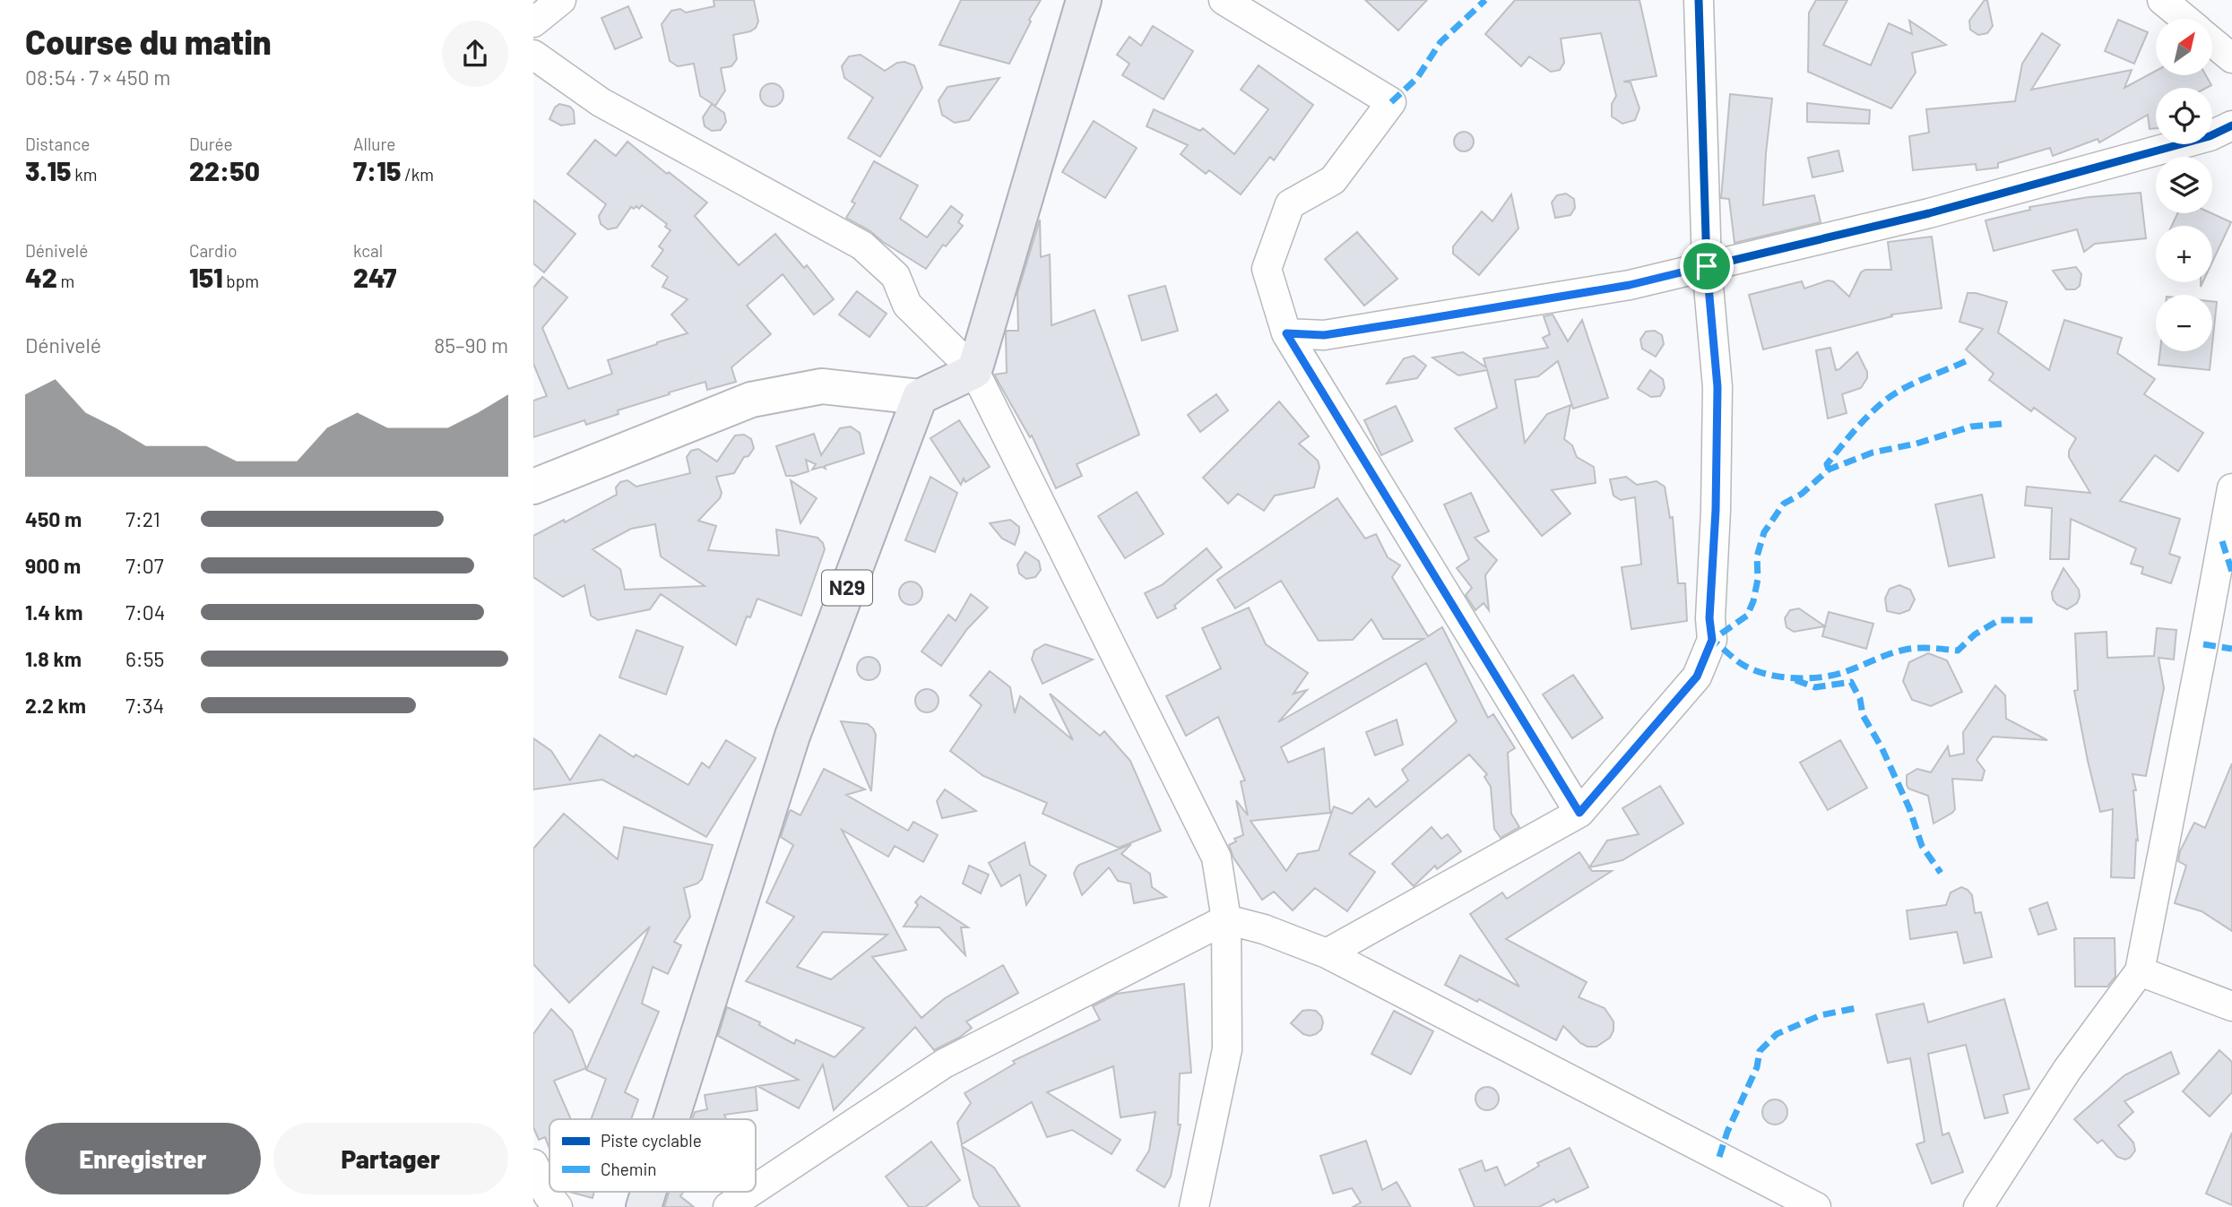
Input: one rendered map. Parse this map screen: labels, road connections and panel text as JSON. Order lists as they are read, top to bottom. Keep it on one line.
{"streets":{"main road":["N29"]},"legend":["Piste cyclable","Chemin"],"north":"top right","page":{"heading":["Course du matin","08:54 · 7 × 450 m"],"map_buttons":["+","−"],"stats":[["Distance","3.15 km"],["Durée","22:50"],["Allure","7:15 /km"],["Dénivelé","42 m"],["Cardio","151 bpm"],["kcal","247"]],"chart":["Dénivelé","85–90 m"],"list":[{"name":"450 m","note":"7:21"},{"name":"900 m","note":"7:07"},{"name":"1.4 km","note":"7:04"},{"name":"1.8 km","note":"6:55"},{"name":"2.2 km","note":"7:34"}],"buttons":["Enregistrer","Partager"]}}
